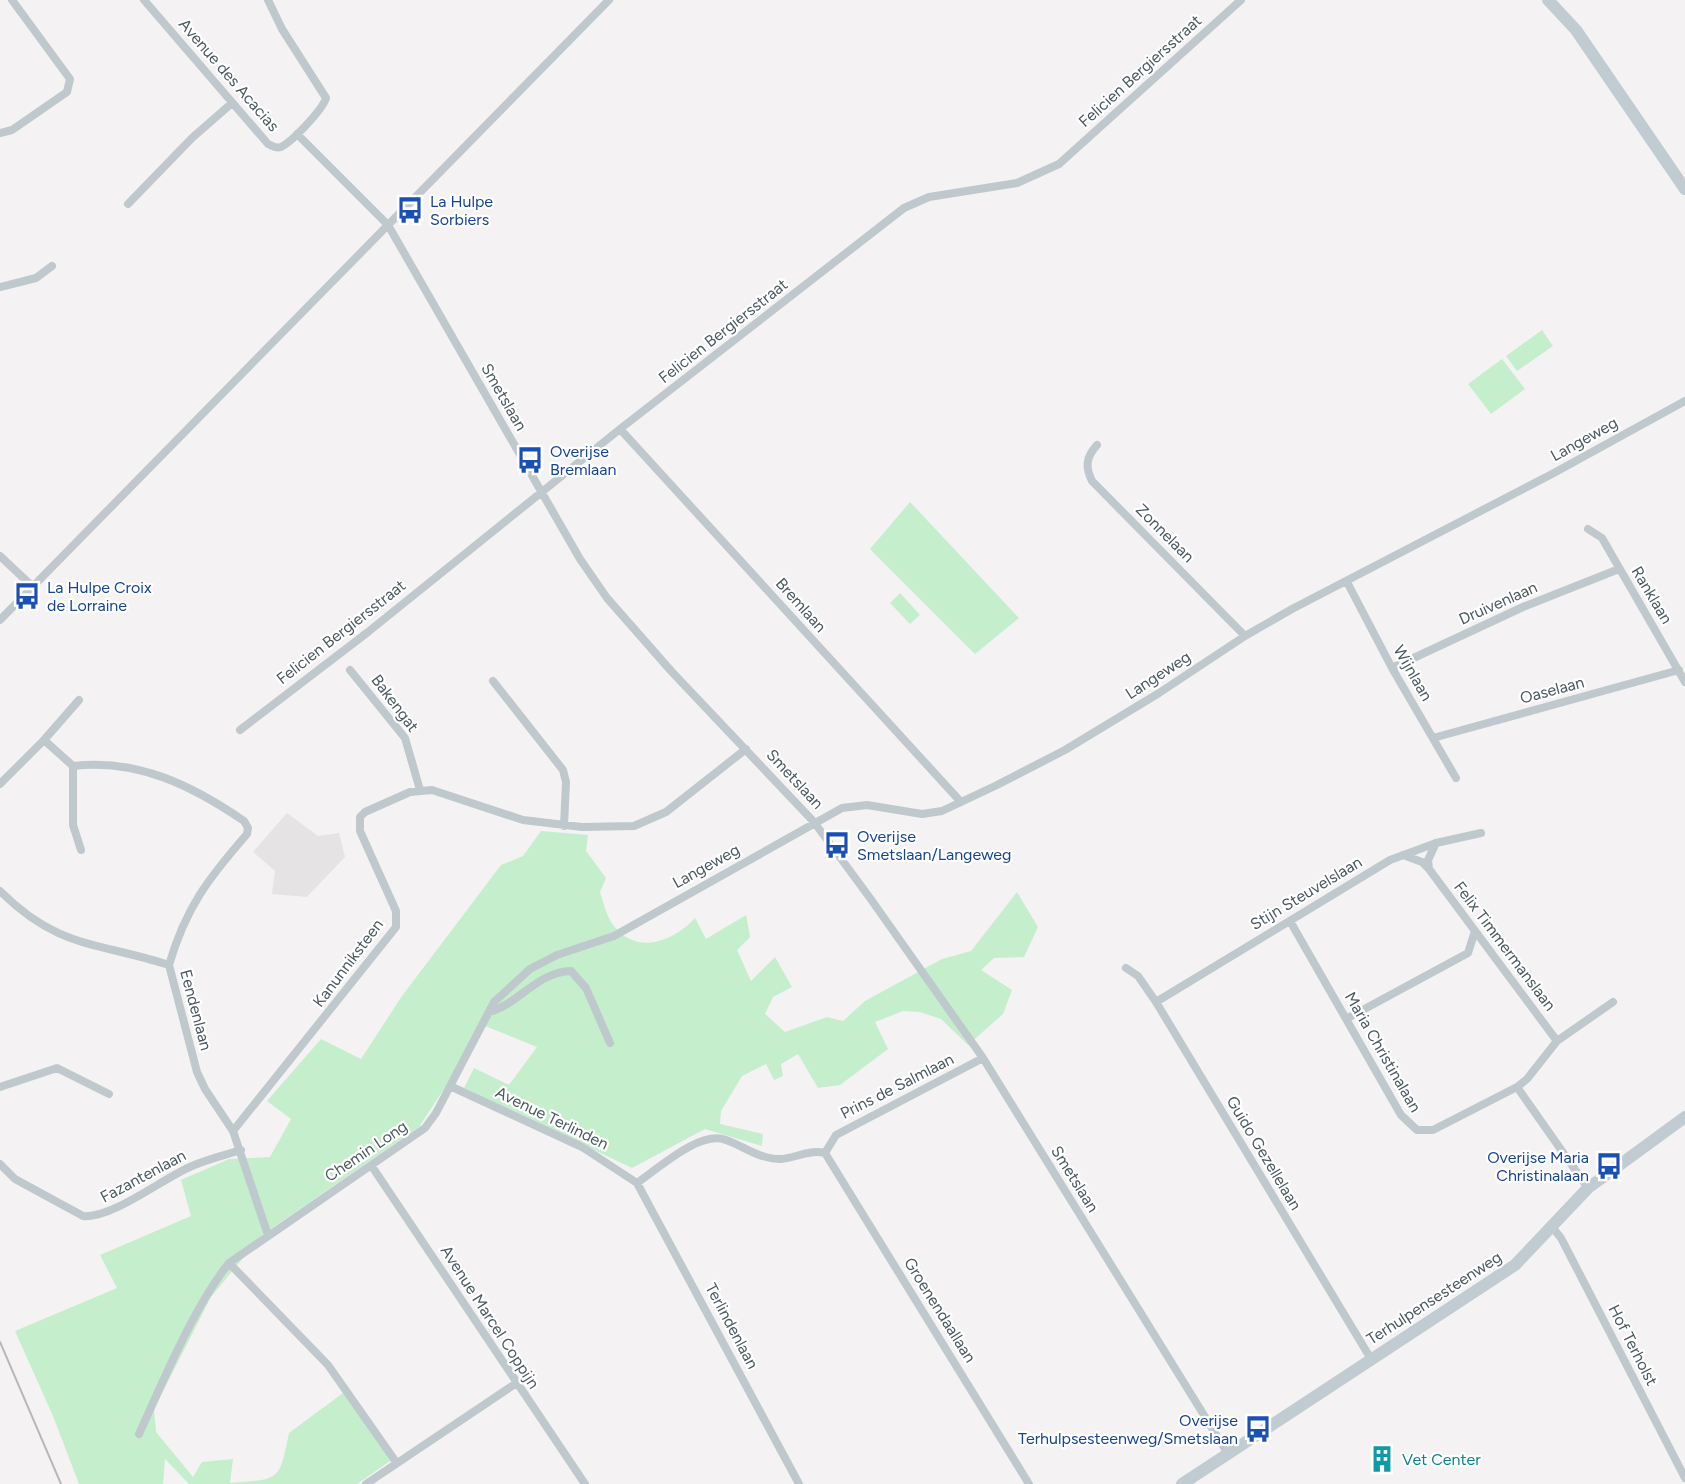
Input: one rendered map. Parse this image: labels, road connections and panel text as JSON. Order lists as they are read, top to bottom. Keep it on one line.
{"streets":{"main road":["Terhulpensesteenweg"],"street":["Felicien Bergiersstraat","Avenue des Acacias","Smetslaan","Langeweg","Zonnelaan","Ranklaan","Druivenlaan","Bremlaan","Wijnlaan","Oaselaan","Bakengat","Stijn Steuvelslaan","Felix Timmermanslaan","Kanunniksteen","Eendenlaan","Maria Christinalaan","Prins de Salmlaan","Avenue Terlinden","Chemin Long","Guido Gezellelaan","Fazantenlaan","Groenendaallaan","Avenue Marcel Coppijn","Terlindenlaan","Hof Terholst"]},"crossings":[["Felicien Bergiersstraat","Smetslaan"],["Felicien Bergiersstraat","Bremlaan"],["Avenue des Acacias","Smetslaan"],["Smetslaan","Langeweg"],["Smetslaan","Kanunniksteen"],["Smetslaan","Prins de Salmlaan"],["Smetslaan","Terhulpensesteenweg"],["Langeweg","Zonnelaan"],["Langeweg","Bremlaan"],["Langeweg","Wijnlaan"],["Langeweg","Chemin Long"],["Ranklaan","Druivenlaan"],["Ranklaan","Oaselaan"],["Druivenlaan","Wijnlaan"],["Wijnlaan","Oaselaan"],["Bakengat","Kanunniksteen"],["Stijn Steuvelslaan","Felix Timmermanslaan"],["Stijn Steuvelslaan","Maria Christinalaan"],["Stijn Steuvelslaan","Guido Gezellelaan"],["Felix Timmermanslaan","Maria Christinalaan"],["Kanunniksteen","Eendenlaan"],["Eendenlaan","Chemin Long"],["Eendenlaan","Fazantenlaan"],["Prins de Salmlaan","Groenendaallaan"],["Avenue Terlinden","Chemin Long"],["Avenue Terlinden","Terlindenlaan"],["Chemin Long","Avenue Marcel Coppijn"],["Guido Gezellelaan","Terhulpensesteenweg"],["Terhulpensesteenweg","Hof Terholst"]],"places":{"bus stop":["La Hulpe Sorbiers","Overijse Bremlaan","La Hulpe Croix de Lorraine","Overijse Smetslaan/Langeweg","Overijse Maria Christinalaan","Overijse Terhulpsesteenweg/Smetslaan"],"building":["Vet Center"]}}
